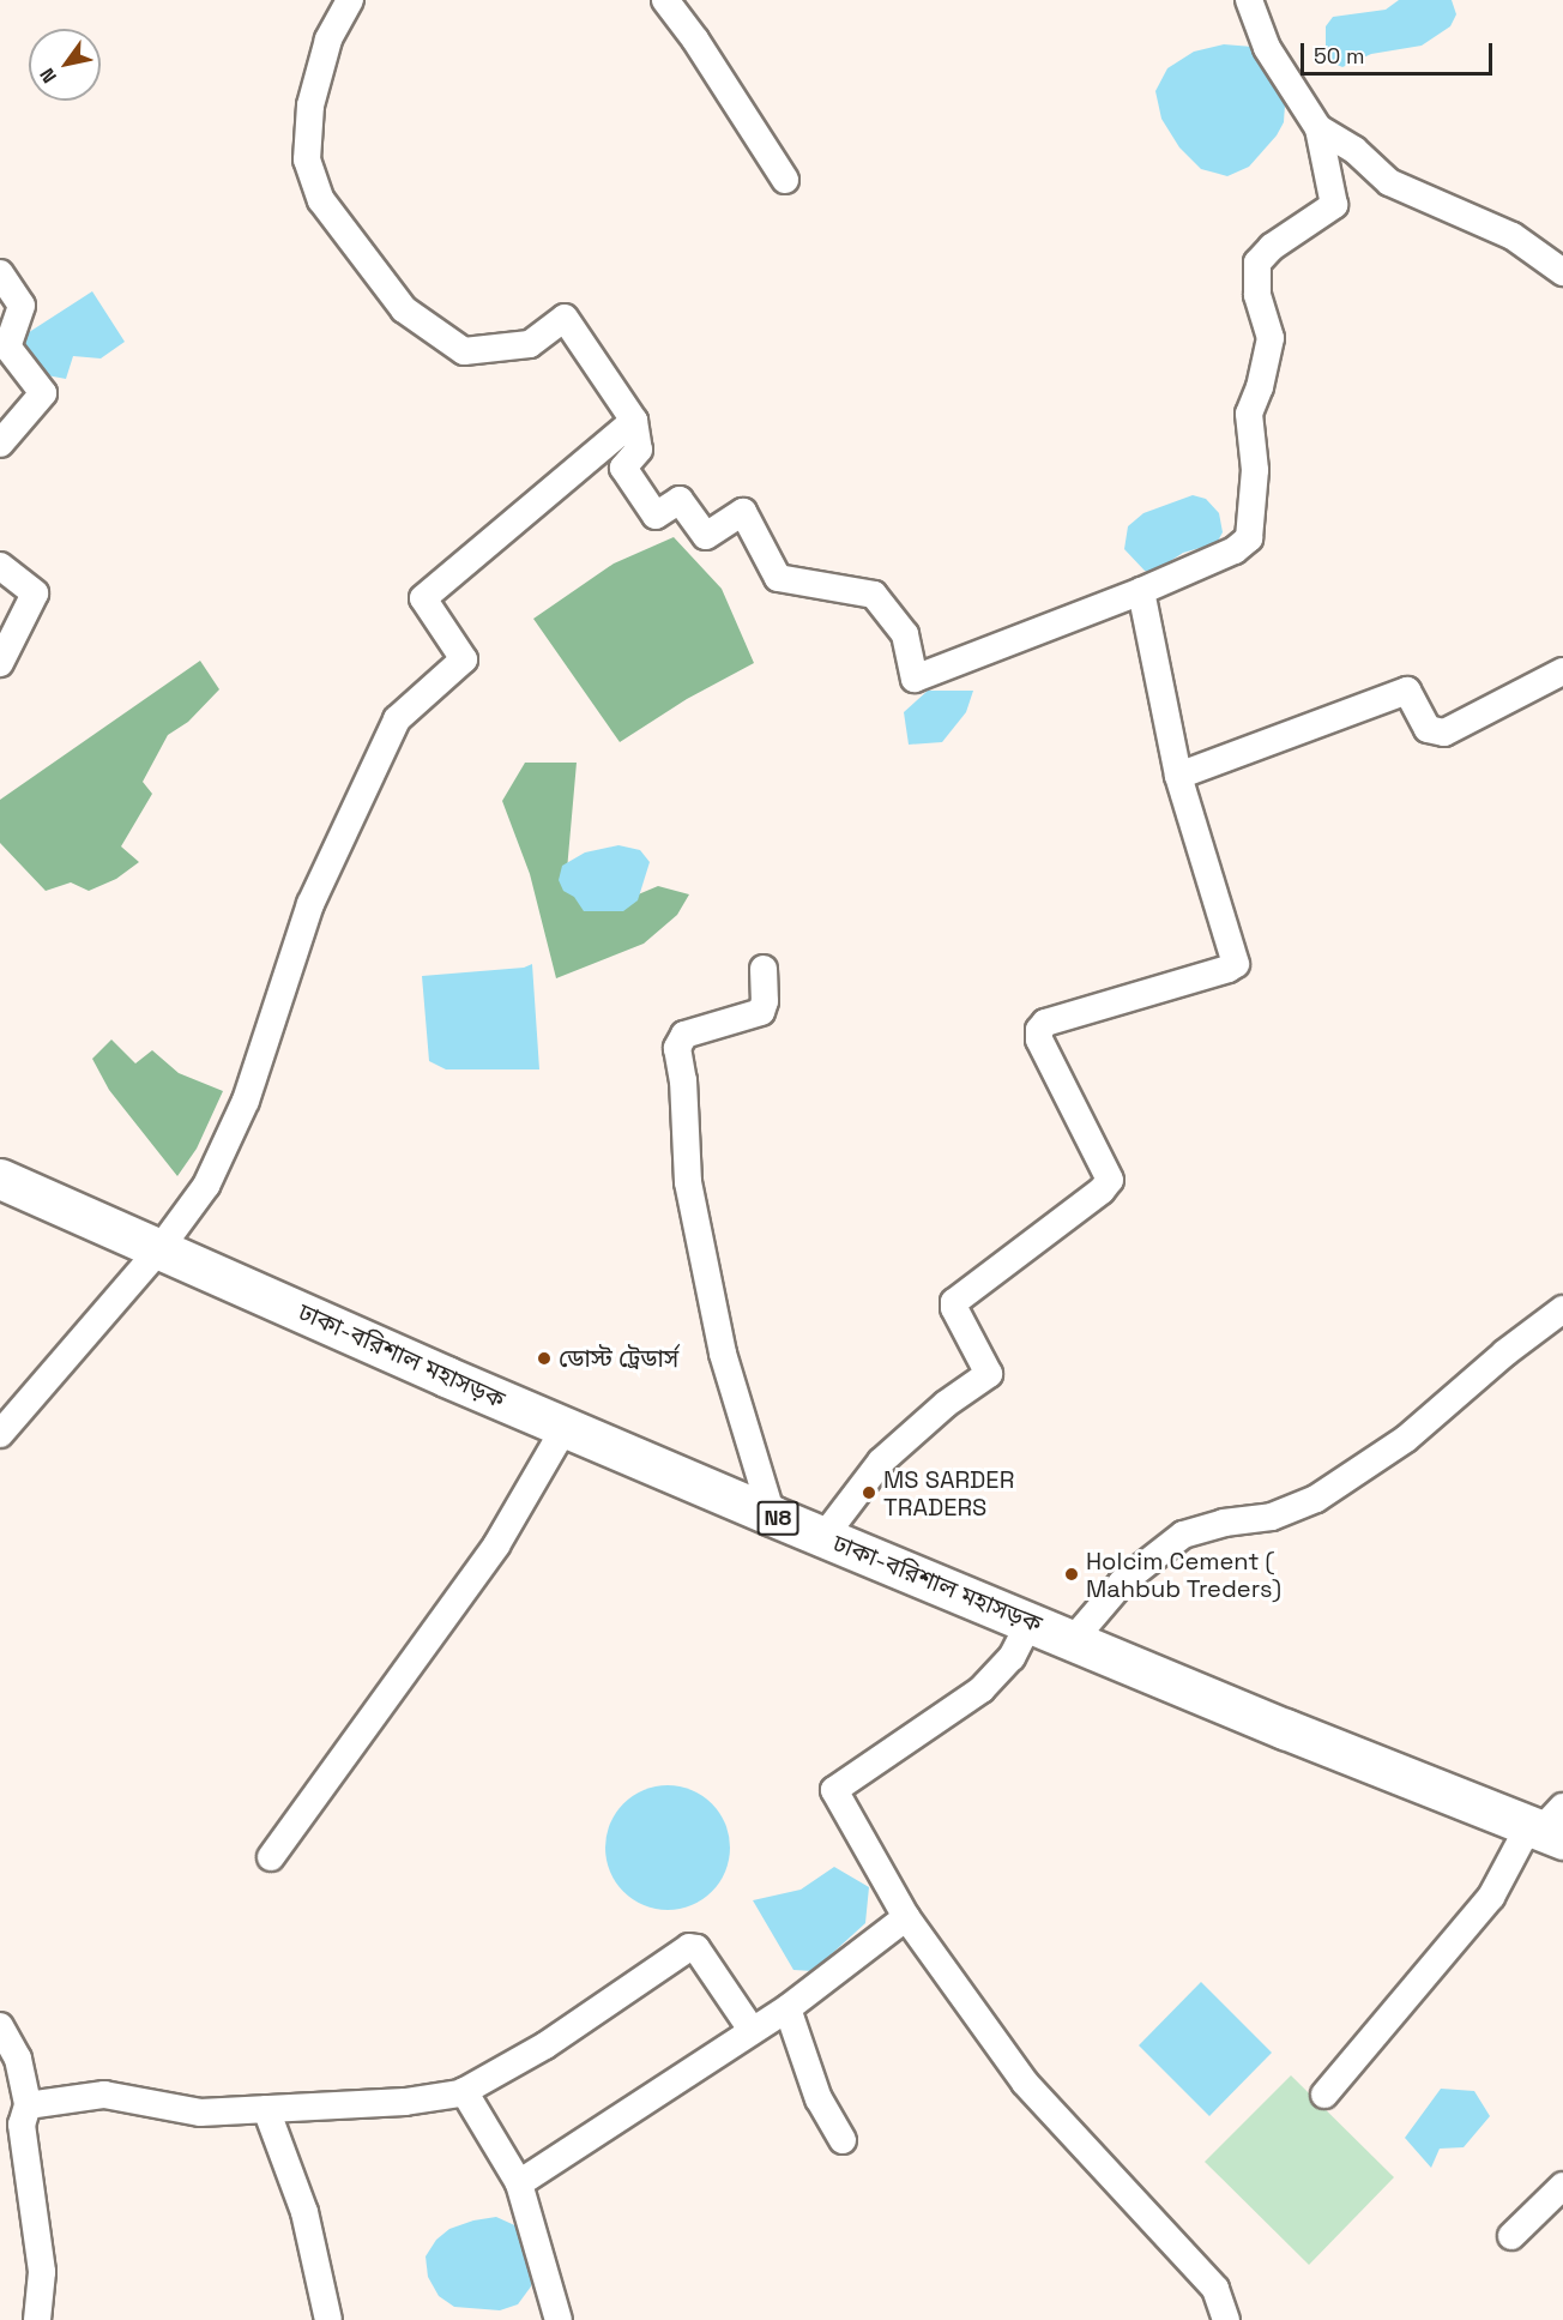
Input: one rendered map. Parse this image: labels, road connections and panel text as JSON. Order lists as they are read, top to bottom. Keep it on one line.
{"streets":{"highway":["ঢাকা-বরিশাল মহাসড়ক","N8"]},"places":["ডোস্ট ট্রেডার্স","MS SARDER TRADERS","Holcim Cement ( Mahbub Treders)"],"scale_bar":"50 m","north":"bottom left"}
